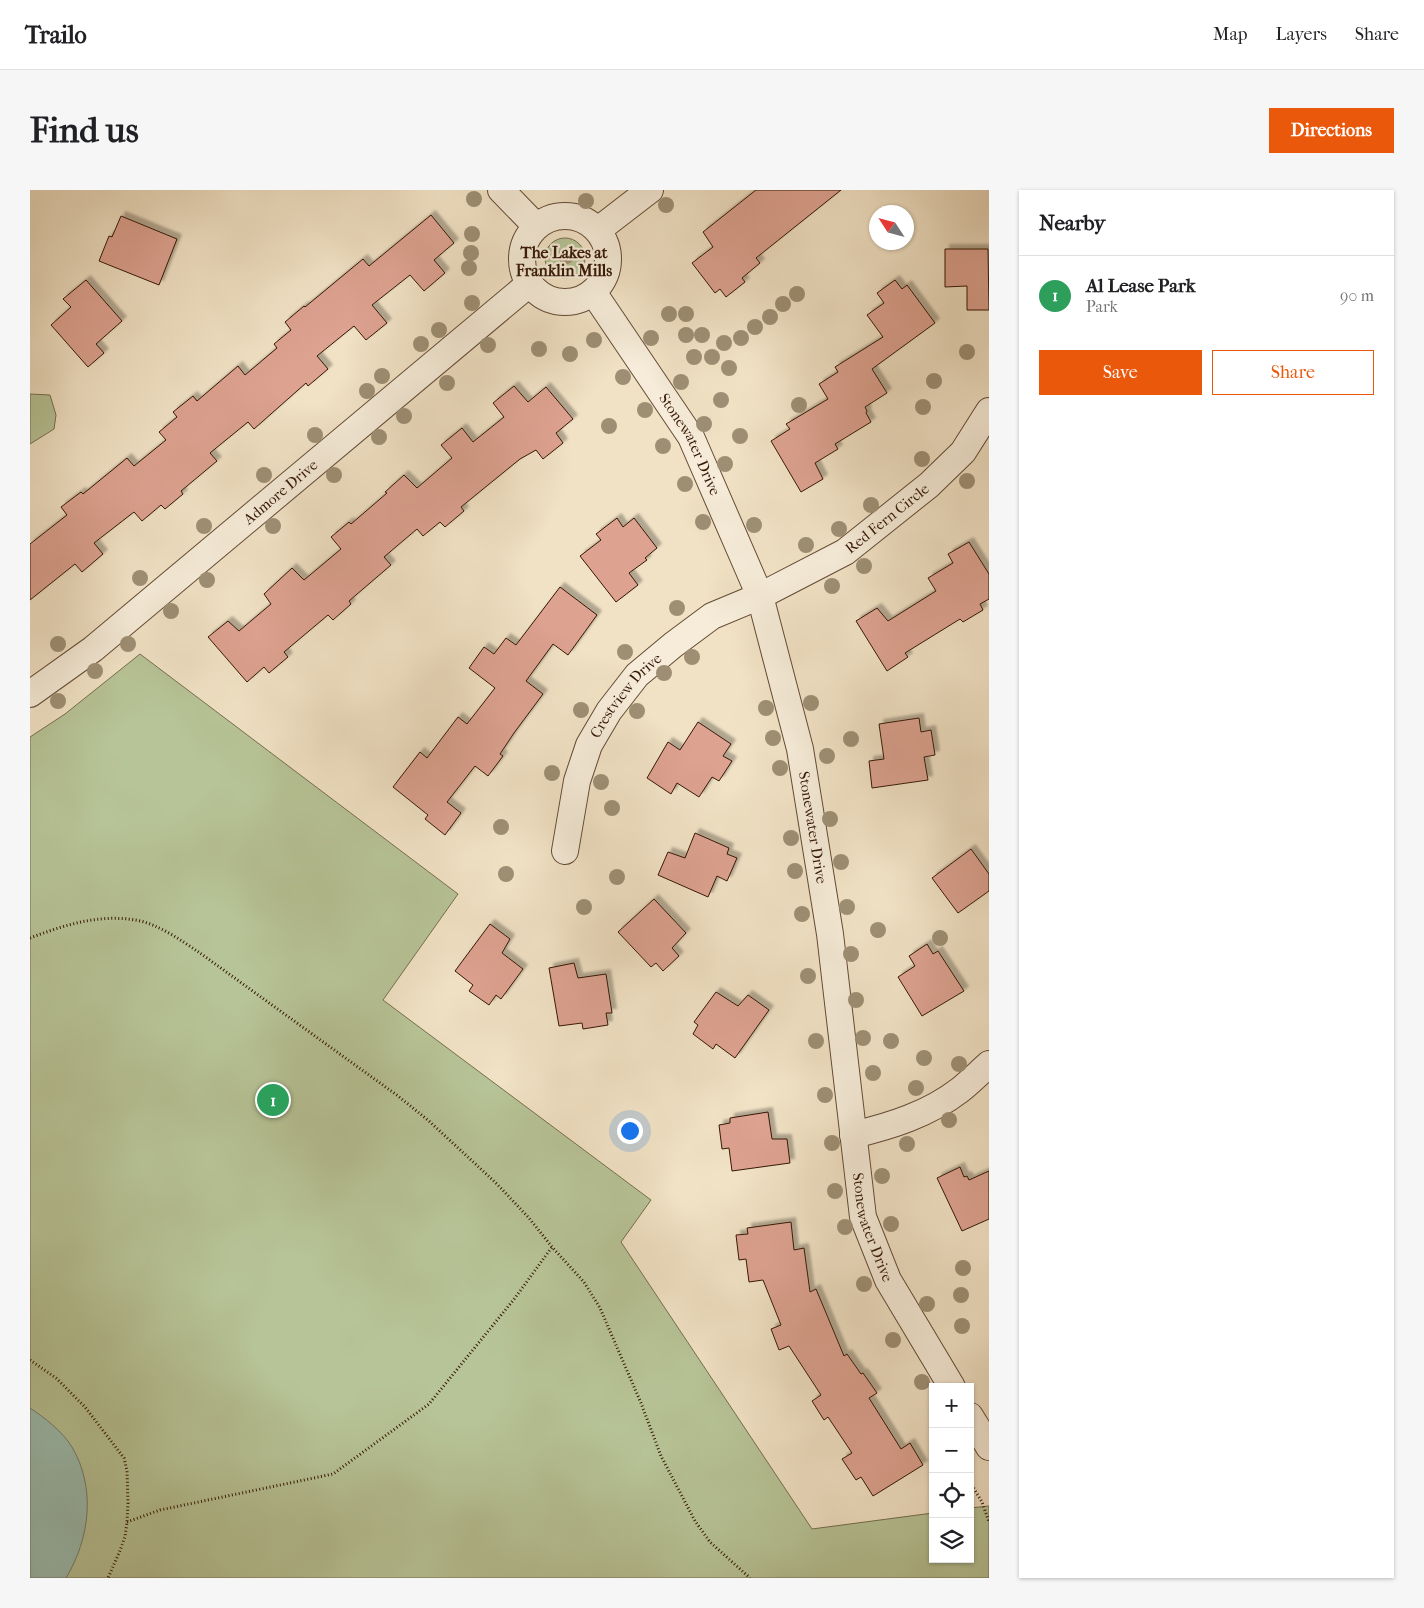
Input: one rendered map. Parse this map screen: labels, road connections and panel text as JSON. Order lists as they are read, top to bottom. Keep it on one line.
{"streets":{"street":["Stonewater Drive","Admore Drive","Red Fern Circle","Crestview Drive"]},"crossings":[["Stonewater Drive","Admore Drive"],["Stonewater Drive","Red Fern Circle"],["Stonewater Drive","Crestview Drive"],["Red Fern Circle","Crestview Drive"]],"districts":["The Lakes at Franklin Mills"],"north":"top left","page":{"header":"Trailo","nav":["Map","Layers","Share"],"buttons":["Directions",["Save","Share"]],"title":"Find us","heading":"Nearby","list":[{"mark":"1","name":"Al Lease Park","note":"Park","value":"90 m"}],"pins":"1","map_buttons":["+","−"]}}
